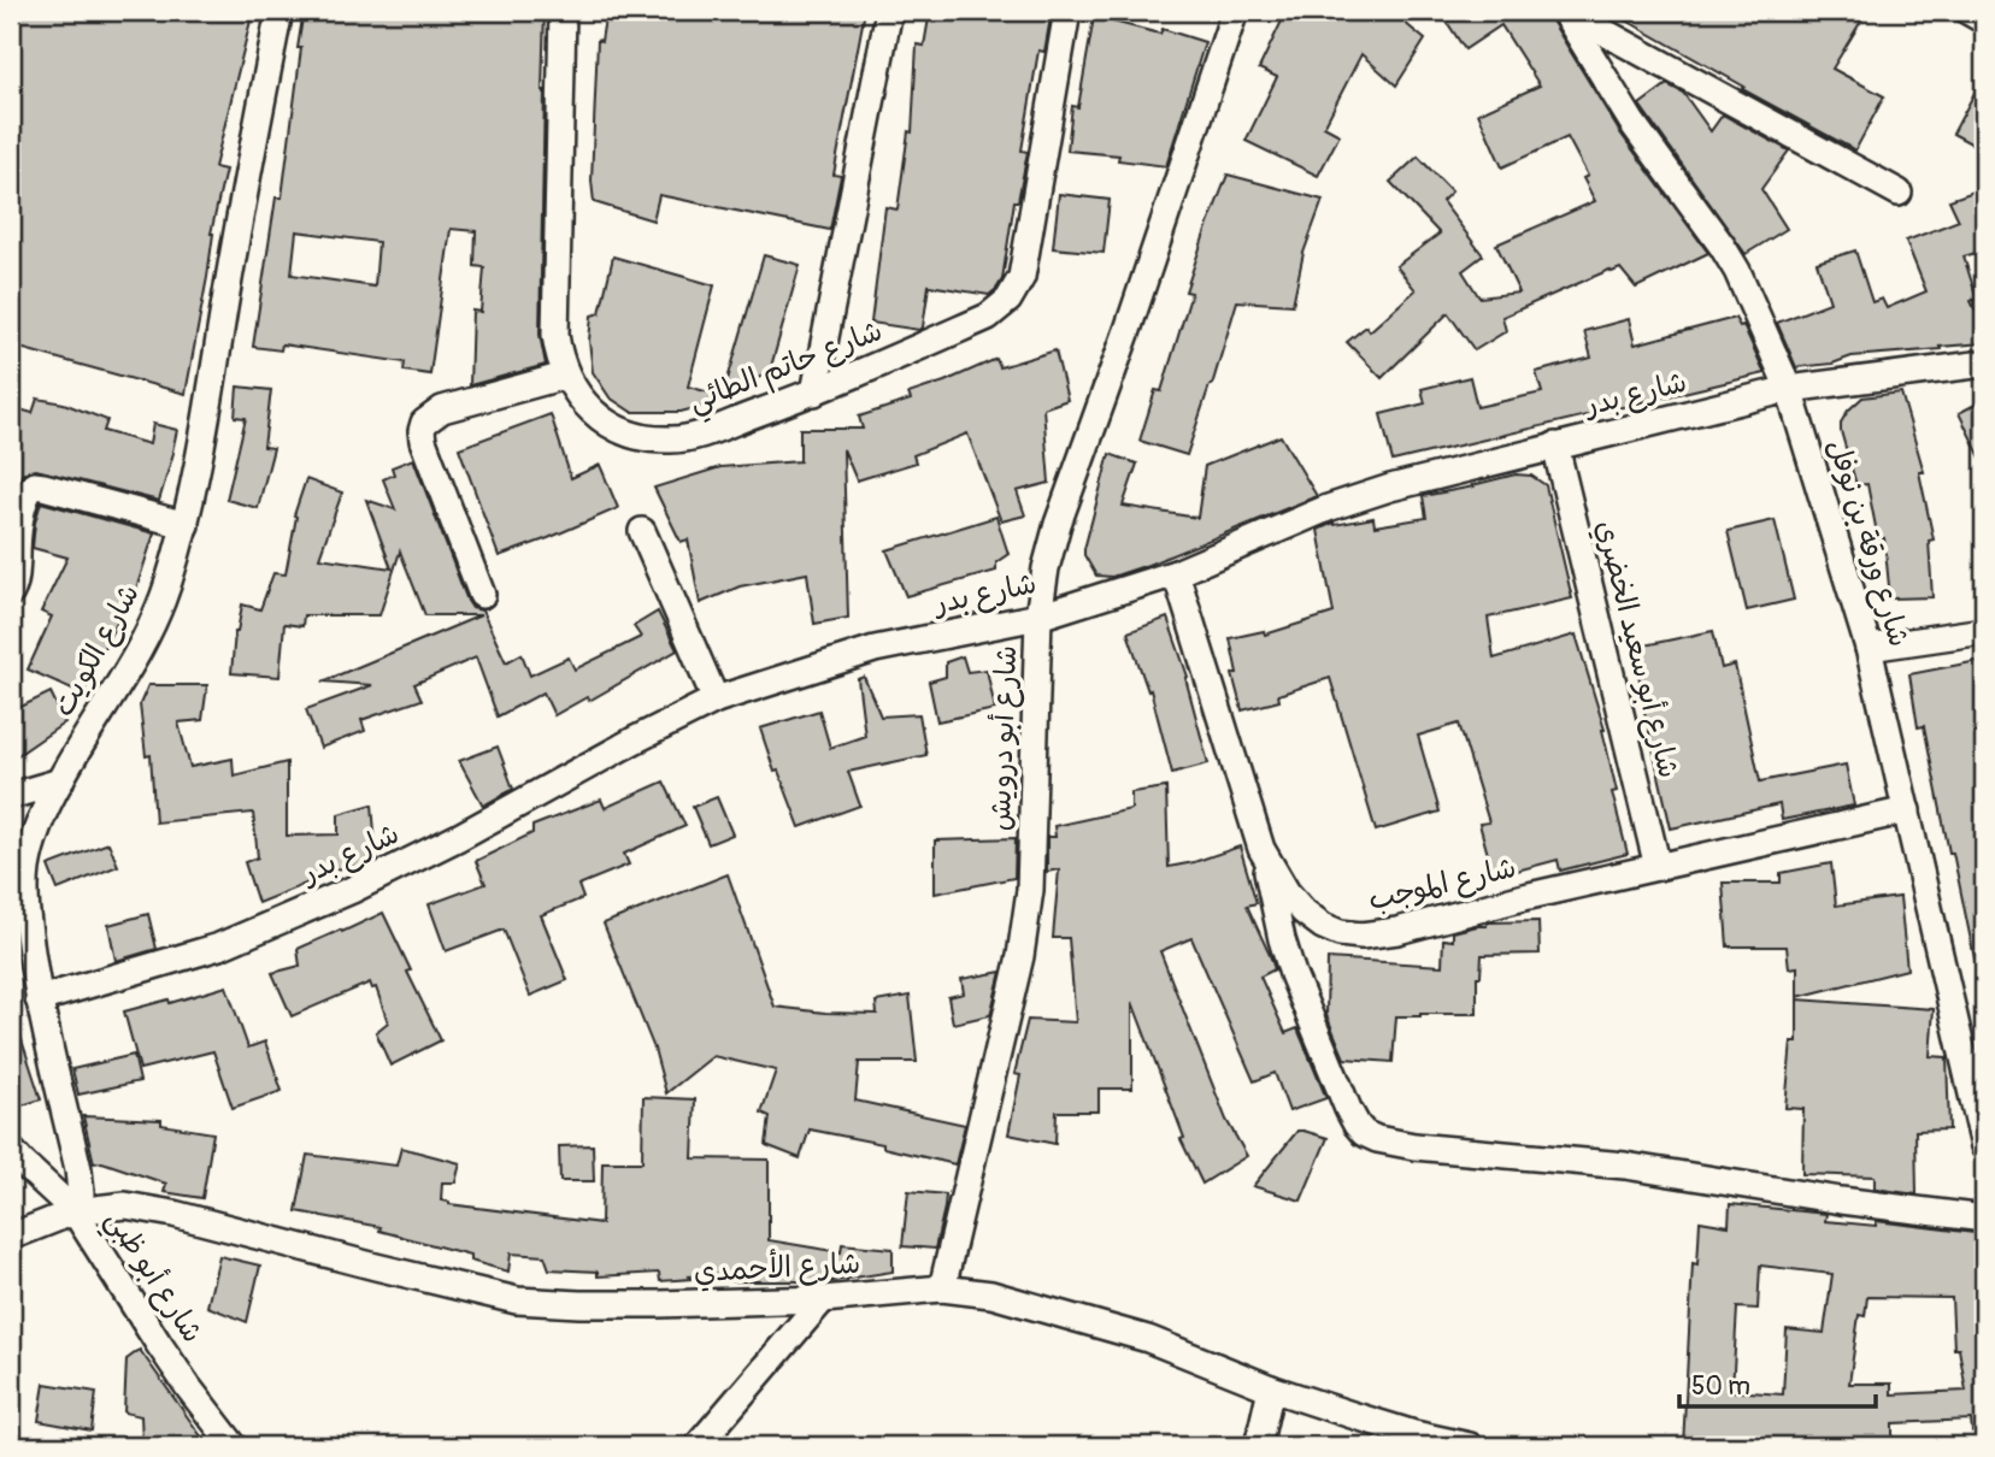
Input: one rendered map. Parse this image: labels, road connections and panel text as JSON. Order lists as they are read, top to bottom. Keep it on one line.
{"streets":{"street":["شارع حاتم الطائي","شارع بدر","شارع ورقة بن نوفل","شارع أبو سعيد الخضري","شارع الكويت","شارع أبو درويش","شارع الموجب","شارع الأحمدي","شارع أبو ظبي"]},"crossings":[["شارع بدر","شارع ورقة بن نوفل"],["شارع بدر","شارع أبو سعيد الخضري"],["شارع بدر","شارع الكويت"],["شارع بدر","شارع أبو درويش"],["شارع بدر","شارع الموجب"],["شارع ورقة بن نوفل","شارع الموجب"],["شارع أبو سعيد الخضري","شارع الموجب"],["شارع الكويت","شارع الأحمدي"],["شارع الكويت","شارع أبو ظبي"],["شارع أبو درويش","شارع الأحمدي"],["شارع الأحمدي","شارع أبو ظبي"]],"scale_bar":"50 m"}
